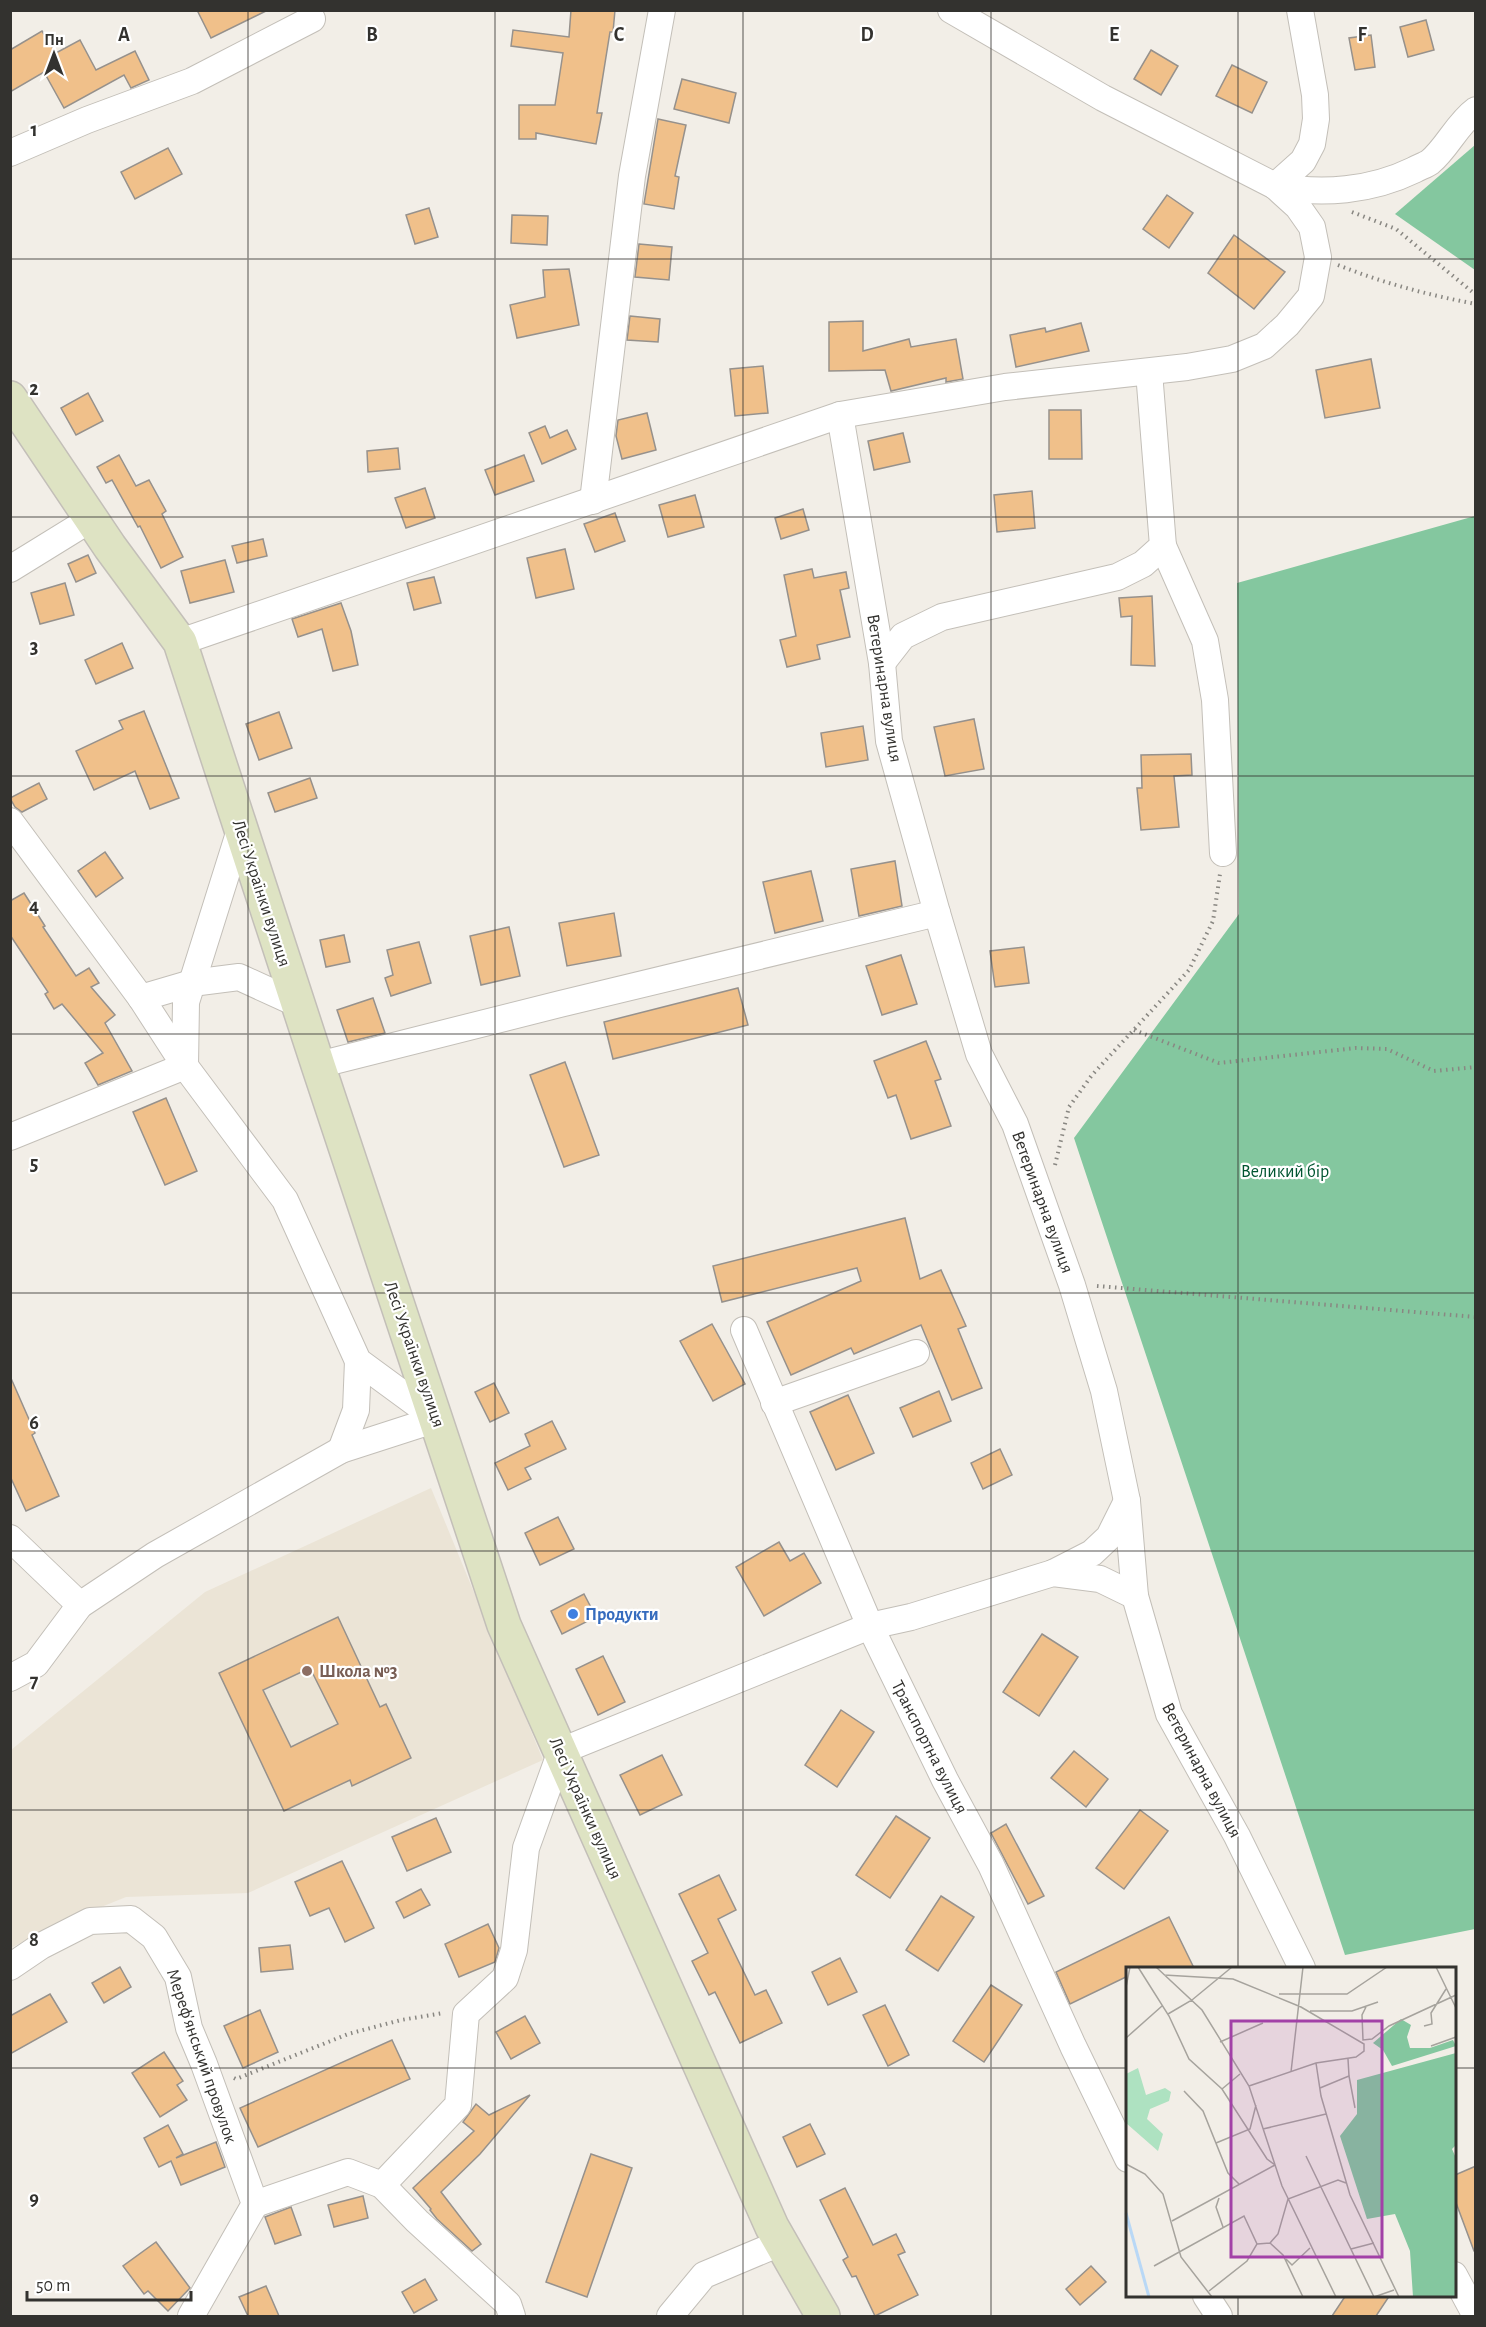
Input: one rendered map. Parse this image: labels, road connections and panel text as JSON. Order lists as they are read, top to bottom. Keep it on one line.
{"streets":{"street":["Ветеринарна вулиця","Лесі Українки вулиця","Транспортна вулиця","Мереф'янський провулок"]},"parks":["Великий бір"],"places":["Продукти","Школа №3"],"scale_bar":"50 m","north":"top","grid":{"columns":["A","B","C","D","E","F"],"rows":["1","2","3","4","5","6","7","8","9"]}}
